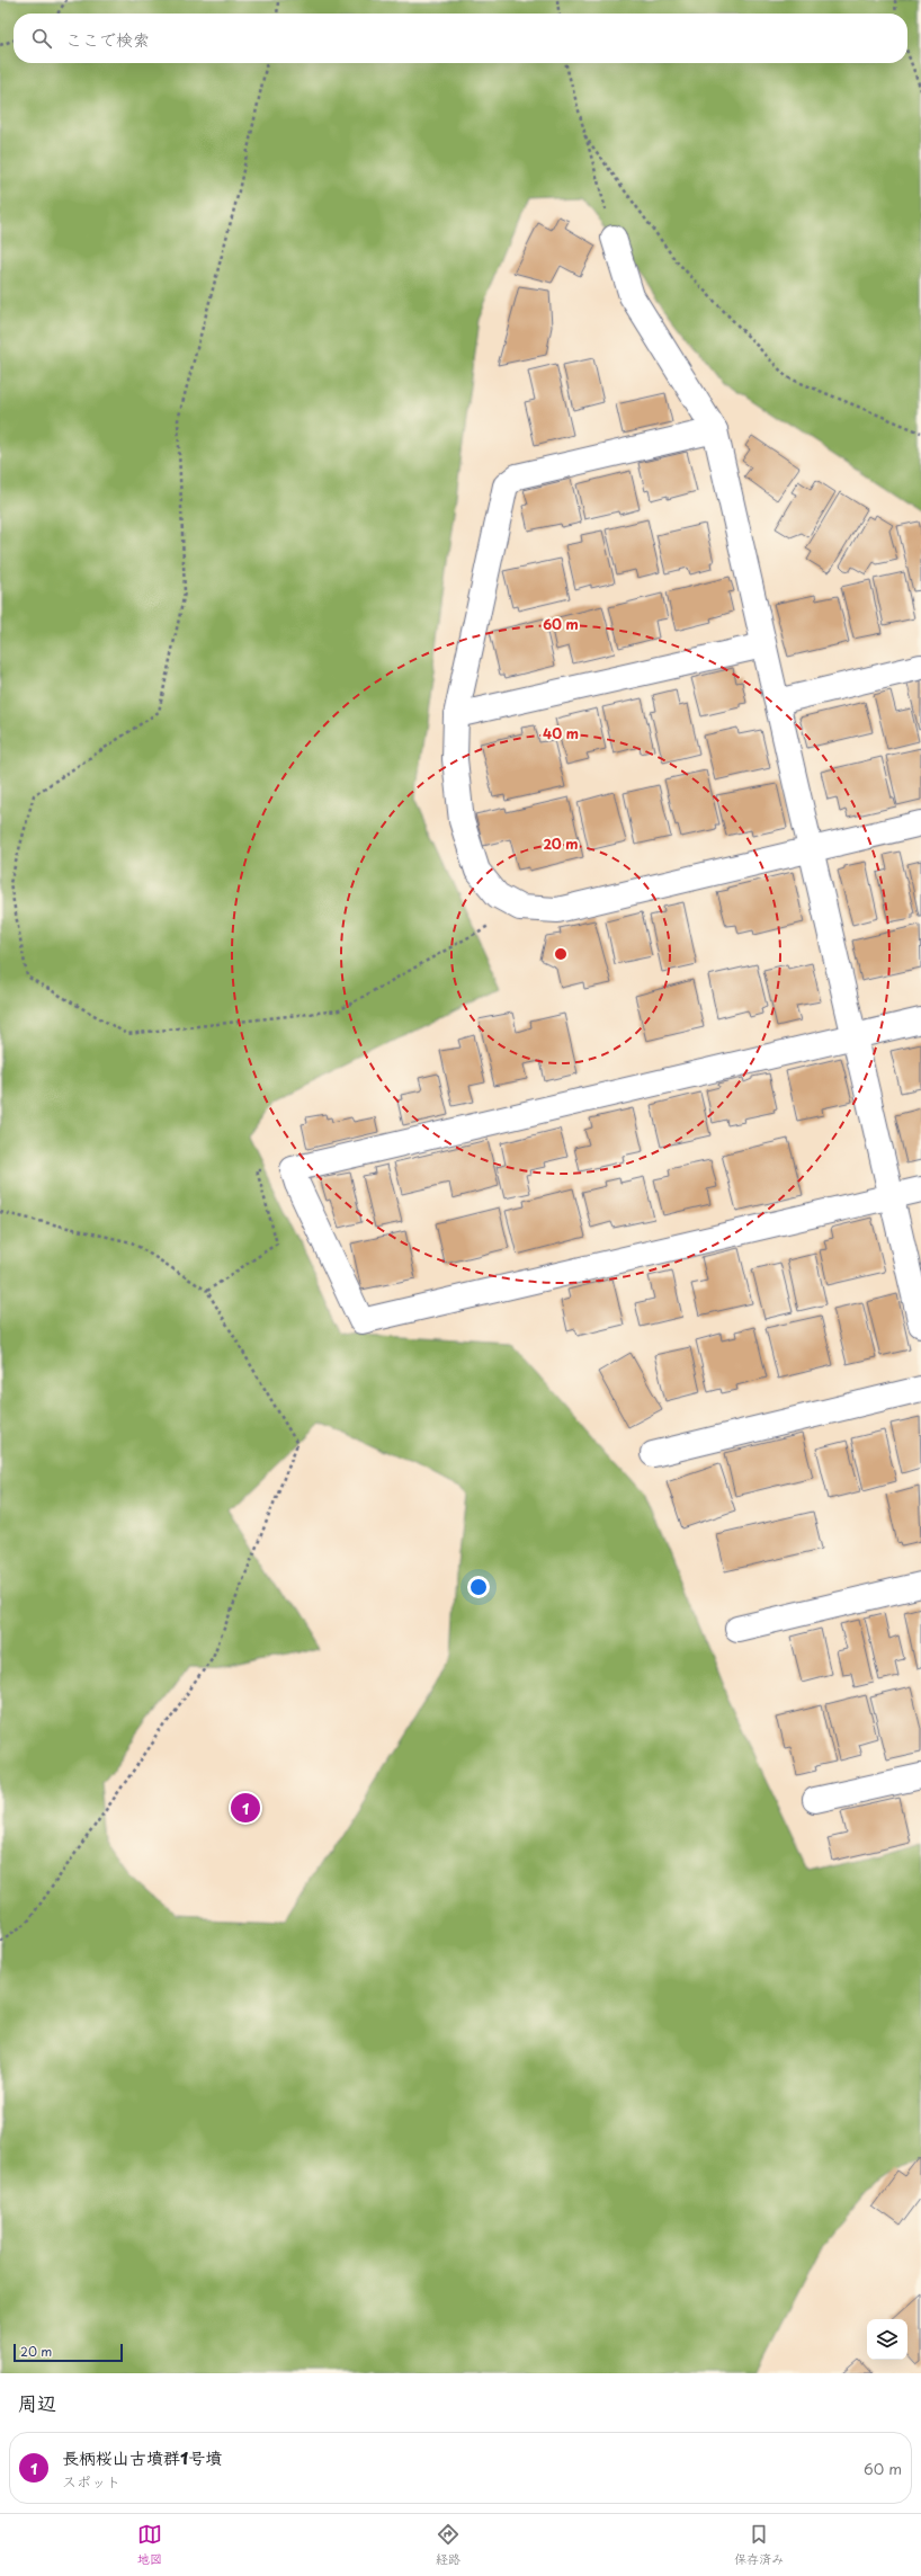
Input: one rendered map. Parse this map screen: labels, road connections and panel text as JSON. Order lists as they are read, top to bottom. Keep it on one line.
{"scale_bar":"20 m","page":{"search":"ここで検索","pins":"1","scale":"20 m","heading":"周辺","list":[{"mark":"1","name":"長柄桜山古墳群1号墳","note":"スポット","value":"60 m"}],"nav":["地図","経路","保存済み"]},"rings":["60 m","40 m","20 m"]}
